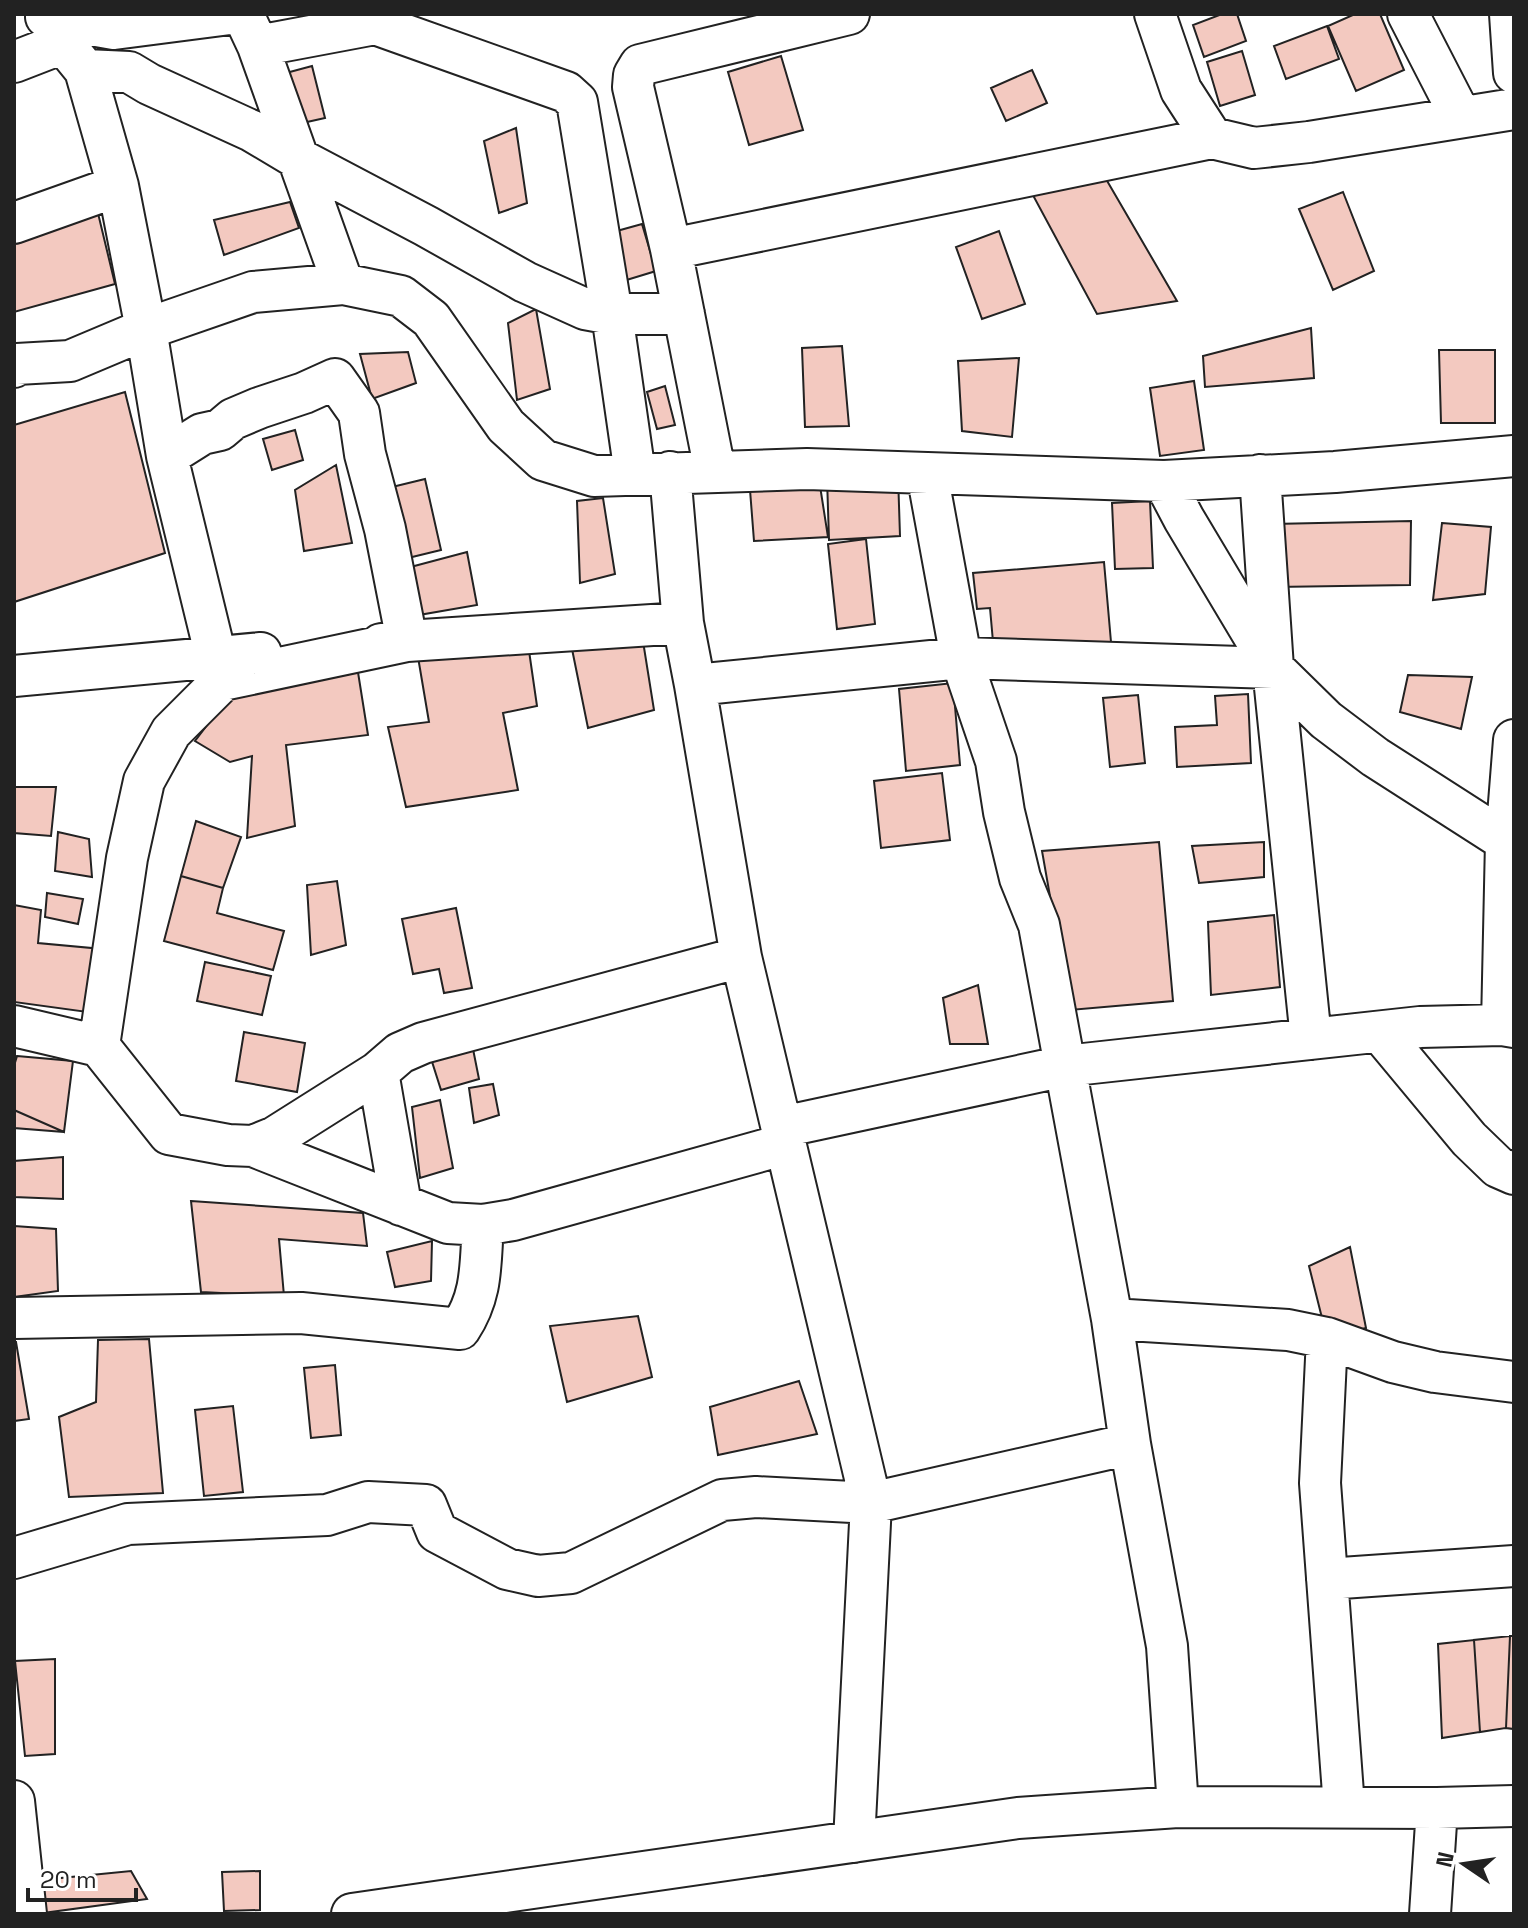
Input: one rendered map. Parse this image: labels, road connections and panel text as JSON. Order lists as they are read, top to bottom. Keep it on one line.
{"scale_bar":"20 m","north":"left"}
